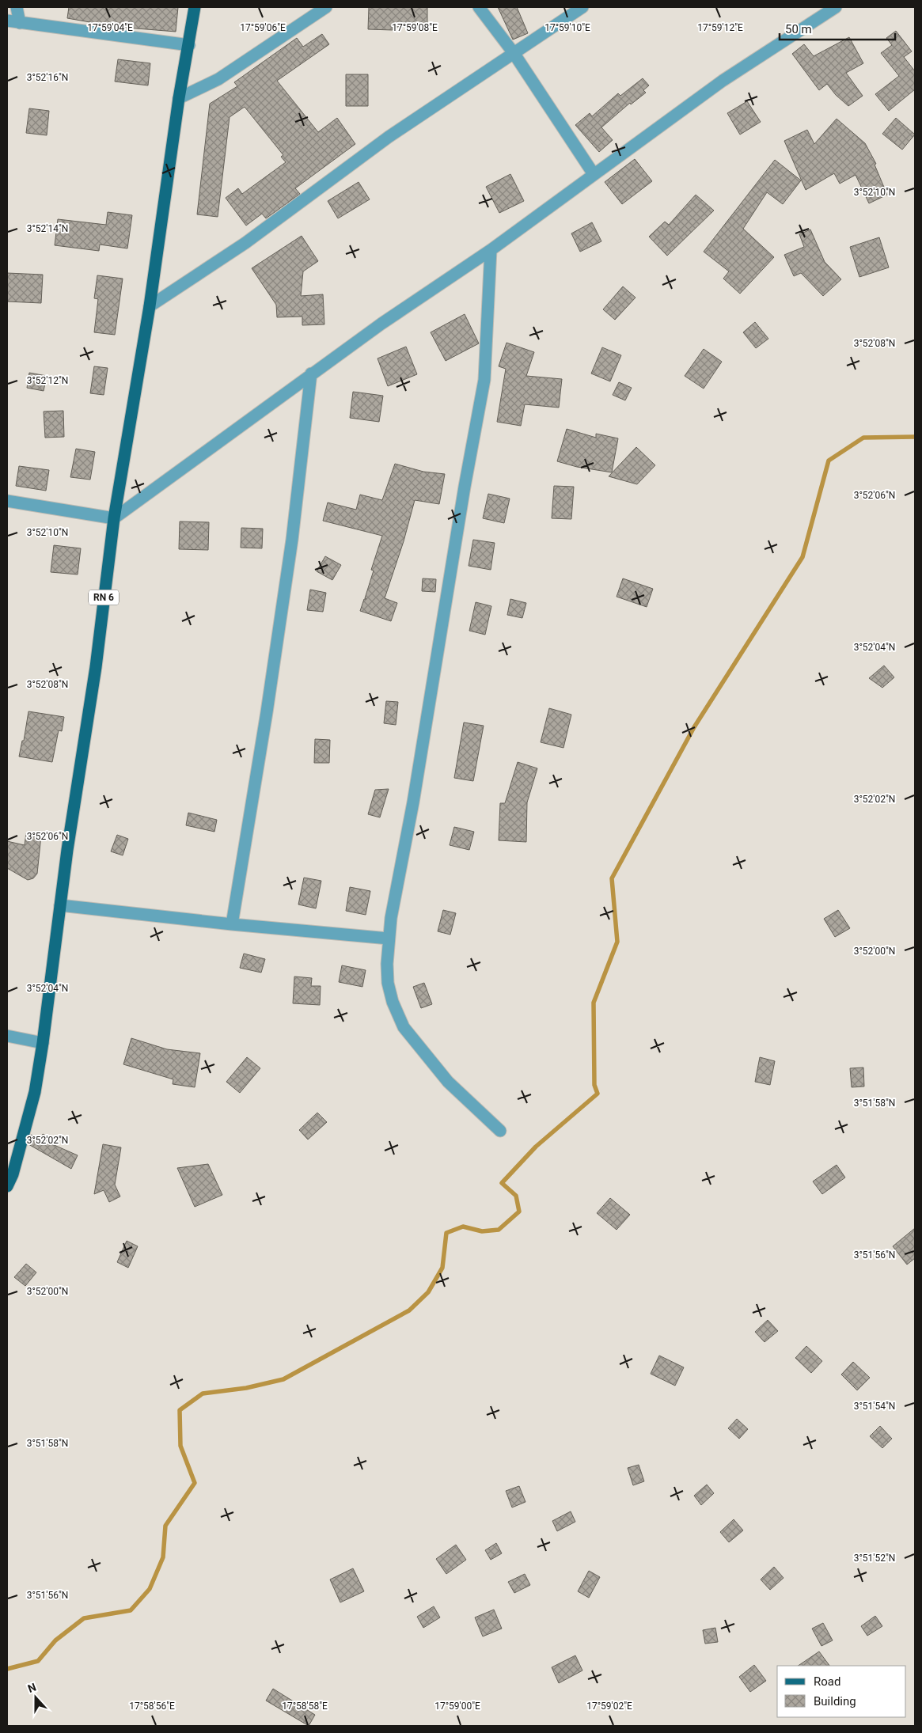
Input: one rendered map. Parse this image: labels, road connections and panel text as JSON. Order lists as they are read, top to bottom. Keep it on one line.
{"streets":{"main road":["RN 6"]},"legend":["Road","Building"],"scale_bar":"50 m","north":"top","coordinates":["17°59'12\"E","17°59'04\"E","17°59'06\"E","17°59'08\"E","17°59'10\"E","3°52'16\"N","3°52'10\"N","3°52'14\"N","3°52'08\"N","3°52'12\"N","3°52'06\"N","3°52'04\"N","3°52'02\"N","3°52'00\"N","3°51'58\"N","3°51'56\"N","3°51'54\"N","3°51'52\"N","17°58'56\"E","17°58'58\"E","17°59'00\"E","17°59'02\"E"]}
